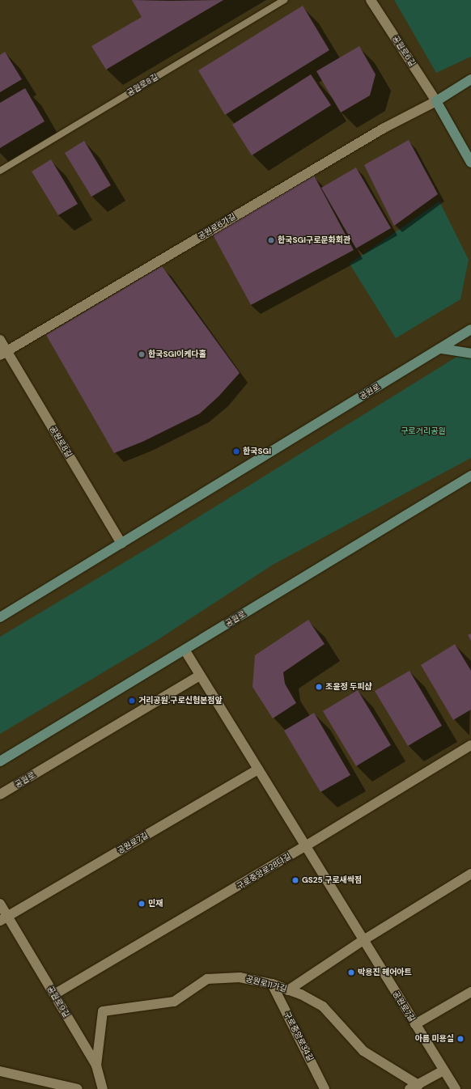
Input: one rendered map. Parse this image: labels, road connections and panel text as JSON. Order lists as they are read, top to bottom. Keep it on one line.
{"streets":{"main road":["공원로6길","공원로"],"street":["공원로8길","공원로6가길","공원로7길","구로중앙로28다길","공원로11가길","공원로9길","구로중앙로34길"]},"crossings":[["공원로6길","공원로6가길"],["공원로8길","공원로6가길"],["공원로8길","공원로"],["공원로","공원로7길"],["공원로7길","구로중앙로28다길"],["공원로7길","공원로9길"],["구로중앙로28다길","공원로9길"],["공원로11가길","공원로9길"],["공원로11가길","구로중앙로34길"]],"parks":["구로거리공원"],"places":["한국SGI구로문화회관","한국SGI이케다홀","한국SGI","조윤정 두피샵","거리공원.구로신협본점앞","GS25 구로새싹점","민재","박용진 헤어아트","아름 미용실"]}
